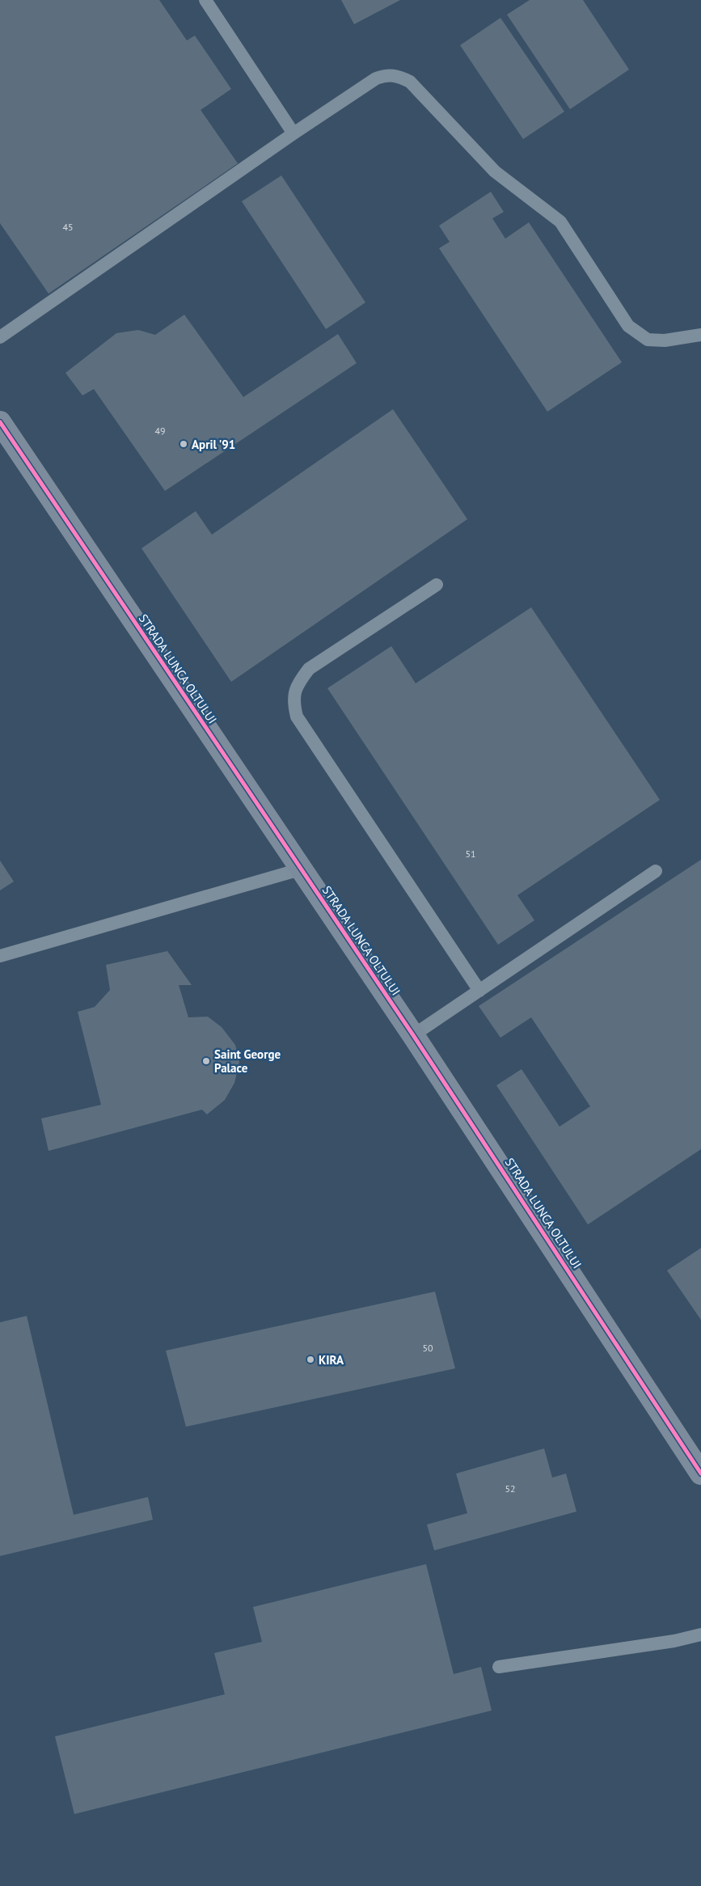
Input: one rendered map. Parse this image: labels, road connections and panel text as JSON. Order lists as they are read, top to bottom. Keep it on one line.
{"streets":{"main road":["STRADA LUNCA OLTULUI"]},"places":["April '91","Saint George Palace","KIRA"],"house_numbers":["45","49","51","50","52"]}
